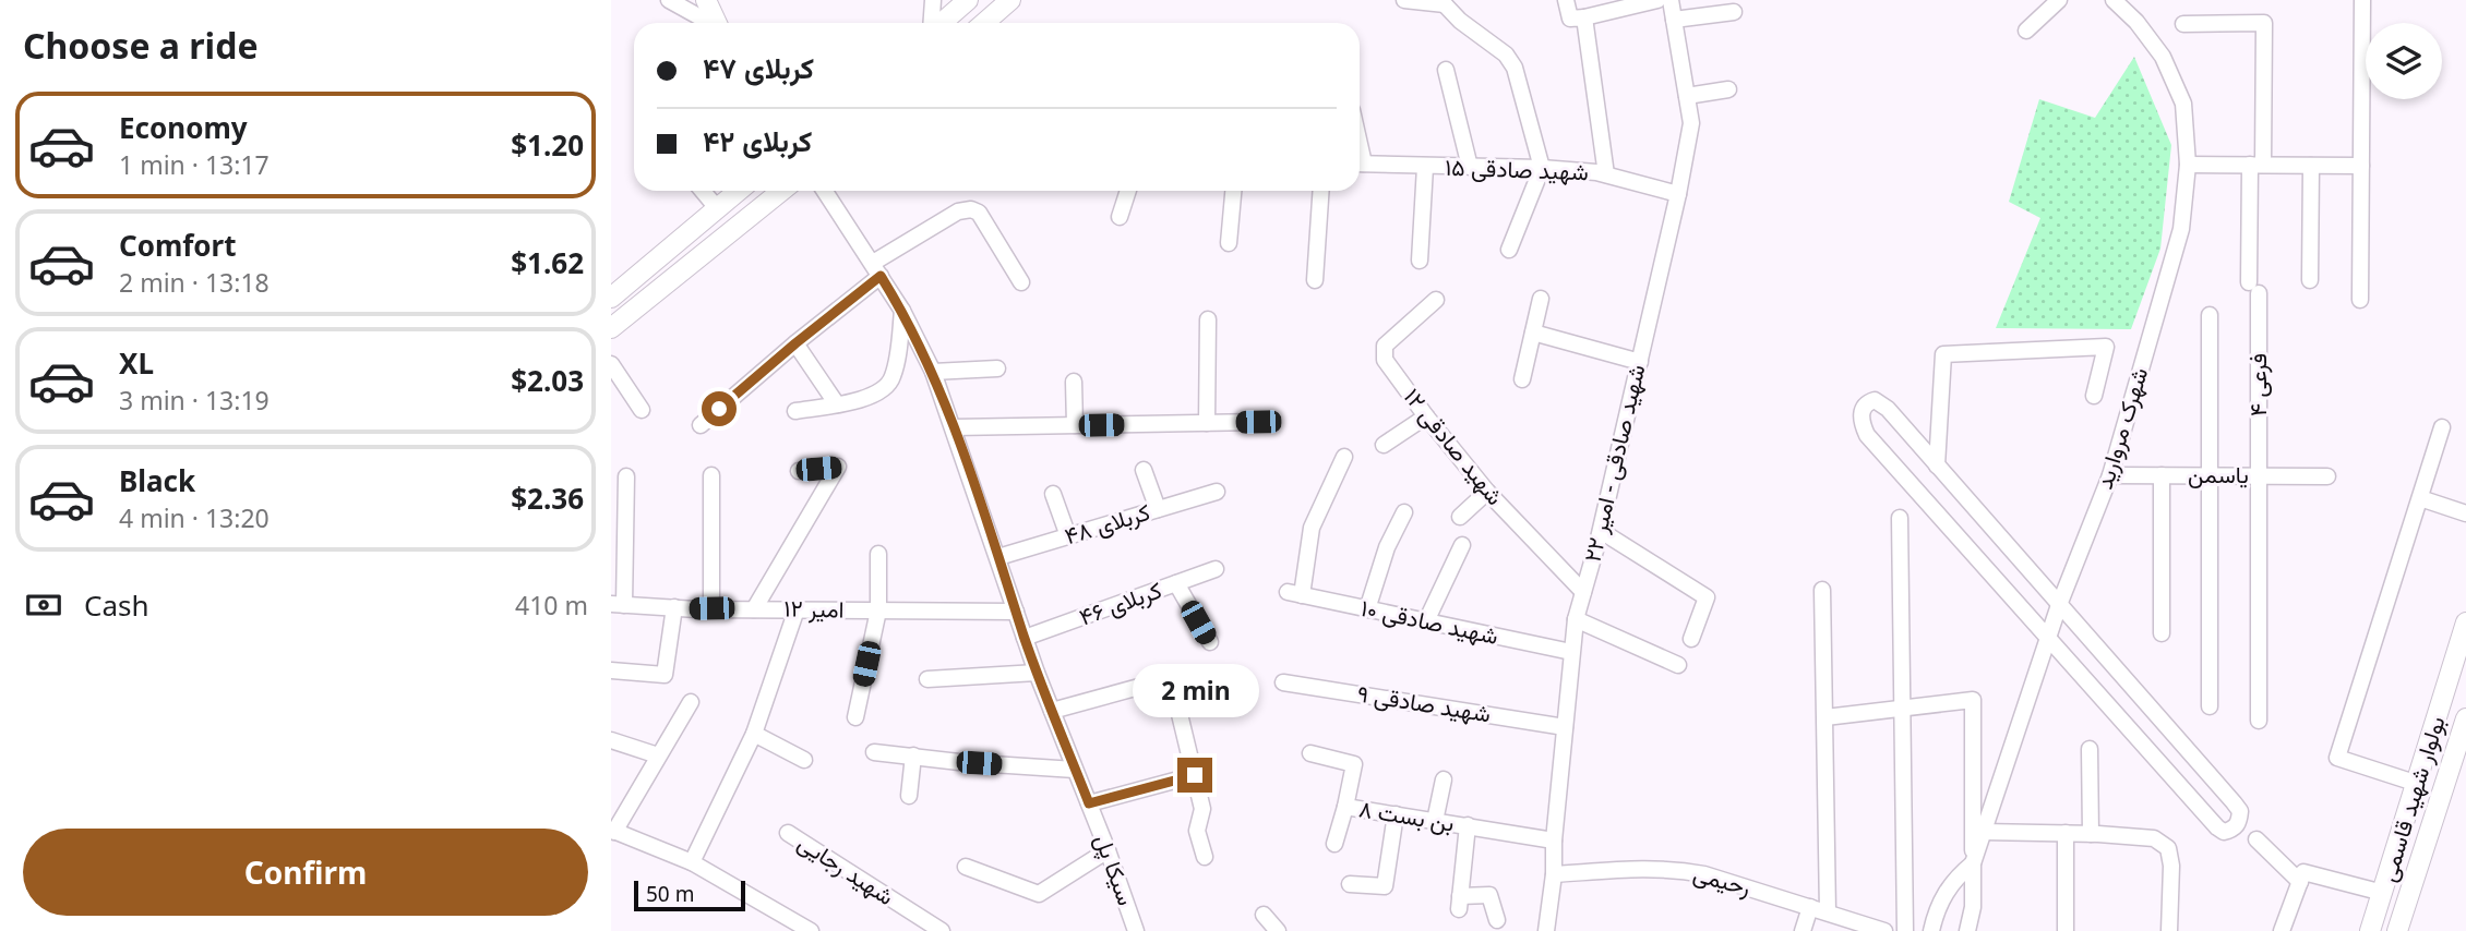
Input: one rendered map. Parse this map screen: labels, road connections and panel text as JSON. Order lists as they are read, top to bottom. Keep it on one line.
{"streets":{"main road":["بولوار شهید قاسمی"],"street":["شهید صادقی ۱۵","فرعی ۴","شهرک مروارید","شهید صادقی ۱۲","شهید صادقی - امیر ۲۲","یاسمن","کربلای ۴۸","کربلای ۴۶","امير ۱۲","شهید صادقی ۱۰","شهید صادقی ۹","بن بست ۸","شهید رجایی","سیکا پل","رحیمی"]},"crossings":[["شهید صادقی ۱۵","شهید صادقی - امیر ۲۲"],["فرعی ۴","یاسمن"],["شهرک مروارید","یاسمن"],["شهید صادقی ۱۲","شهید صادقی - امیر ۲۲"],["شهید صادقی - امیر ۲۲","شهید صادقی ۱۰"],["شهید صادقی - امیر ۲۲","شهید صادقی ۹"],["شهید صادقی - امیر ۲۲","بن بست ۸"],["شهید صادقی - امیر ۲۲","رحیمی"],["کربلای ۴۸","سیکا پل"],["کربلای ۴۶","سیکا پل"],["امير ۱۲","سیکا پل"]],"scale_bar":"50 m","page":{"heading":"Choose a ride","banner":["کربلای ۴۷","کربلای ۴۲"],"list":[{"name":"Economy","note":"1 min · 13:17","value":"$1.20"},{"name":"Comfort","note":"2 min · 13:18","value":"$1.62"},{"name":"XL","note":"3 min · 13:19","value":"$2.03"},{"name":"Black","note":"4 min · 13:20","value":"$2.36"}],"pay":["Cash","410 m"],"bubble":"2 min","buttons":"Confirm","scale":"50 m"}}
